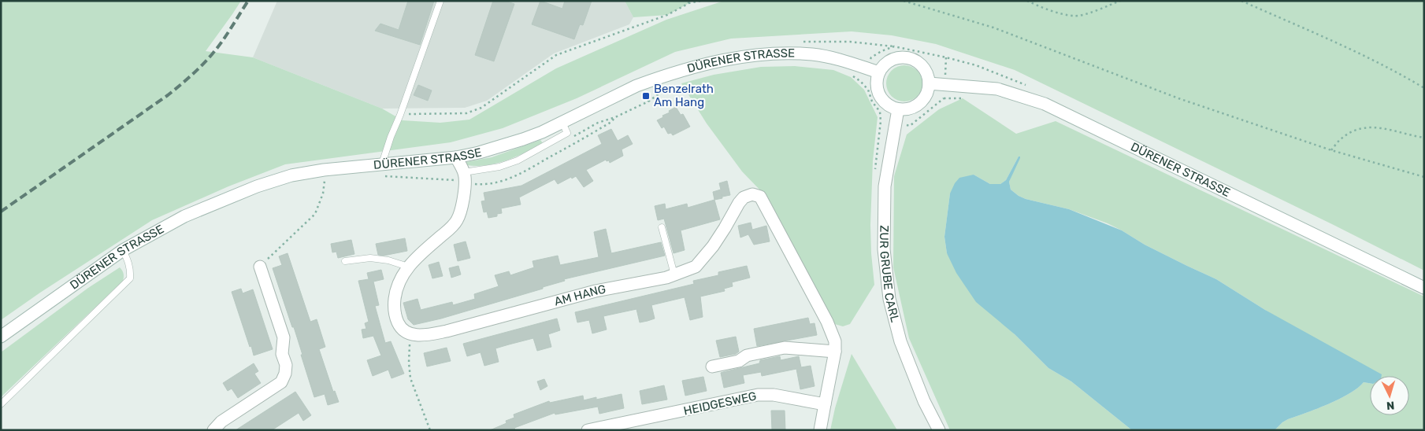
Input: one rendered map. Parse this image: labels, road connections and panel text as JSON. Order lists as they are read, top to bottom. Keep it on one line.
{"streets":{"street":["DÜRENER STRASSE","ZUR GRUBE CARL","AM HANG","HEIDGESWEG"]},"crossings":[["DÜRENER STRASSE","ZUR GRUBE CARL"]],"places":{"transit":["Benzelrath Am Hang"]},"north":"bottom"}
